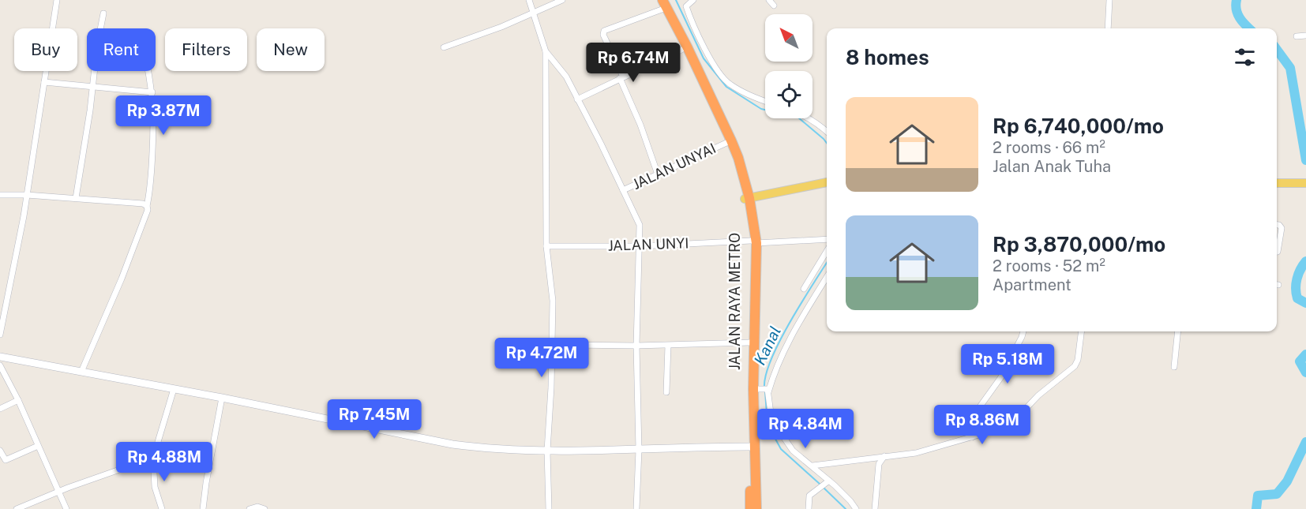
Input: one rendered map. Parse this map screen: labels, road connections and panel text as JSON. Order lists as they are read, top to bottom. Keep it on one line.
{"streets":{"highway":["JALAN RAYA METRO"],"street":["JALAN UNYAI","JALAN UNYI"]},"crossings":[["JALAN UNYI","JALAN RAYA METRO"]],"water":["Kanal"],"north":"top left","page":{"chip":["Buy","Rent","Filters","New"],"heading":"8 homes","price":["Rp 6.74M","Rp 3.87M","Rp 4.72M","Rp 5.18M","Rp 7.45M","Rp 8.86M","Rp 4.84M","Rp 4.88M"],"list":[{"name":"Rp 6,740,000/mo","note":"2 rooms · 66 m² · Jalan Anak Tuha"},{"name":"Rp 3,870,000/mo","note":"2 rooms · 52 m² · Apartment"}]}}
